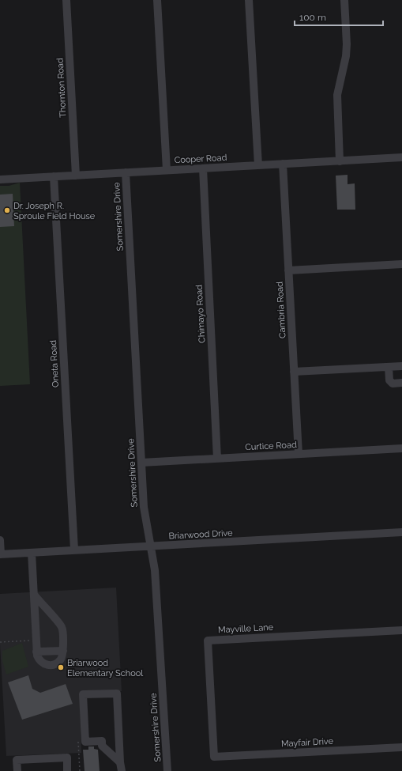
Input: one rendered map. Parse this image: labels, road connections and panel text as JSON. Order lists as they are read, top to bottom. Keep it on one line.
{"streets":{"street":["Thornton Road","Cooper Road","Somershire Drive","Cambria Road","Chimayo Road","Oneta Road","Curtice Road","Briarwood Drive","Mayville Lane","Mayfair Drive"]},"crossings":[["Thornton Road","Cooper Road"],["Cooper Road","Somershire Drive"],["Cooper Road","Cambria Road"],["Cooper Road","Chimayo Road"],["Cooper Road","Oneta Road"],["Somershire Drive","Curtice Road"],["Somershire Drive","Briarwood Drive"],["Cambria Road","Curtice Road"],["Chimayo Road","Curtice Road"],["Oneta Road","Briarwood Drive"],["Mayville Lane","Mayfair Drive"]],"places":["Dr. Joseph R. Sproule Field House","Briarwood Elementary School"],"scale_bar":"100 m"}
